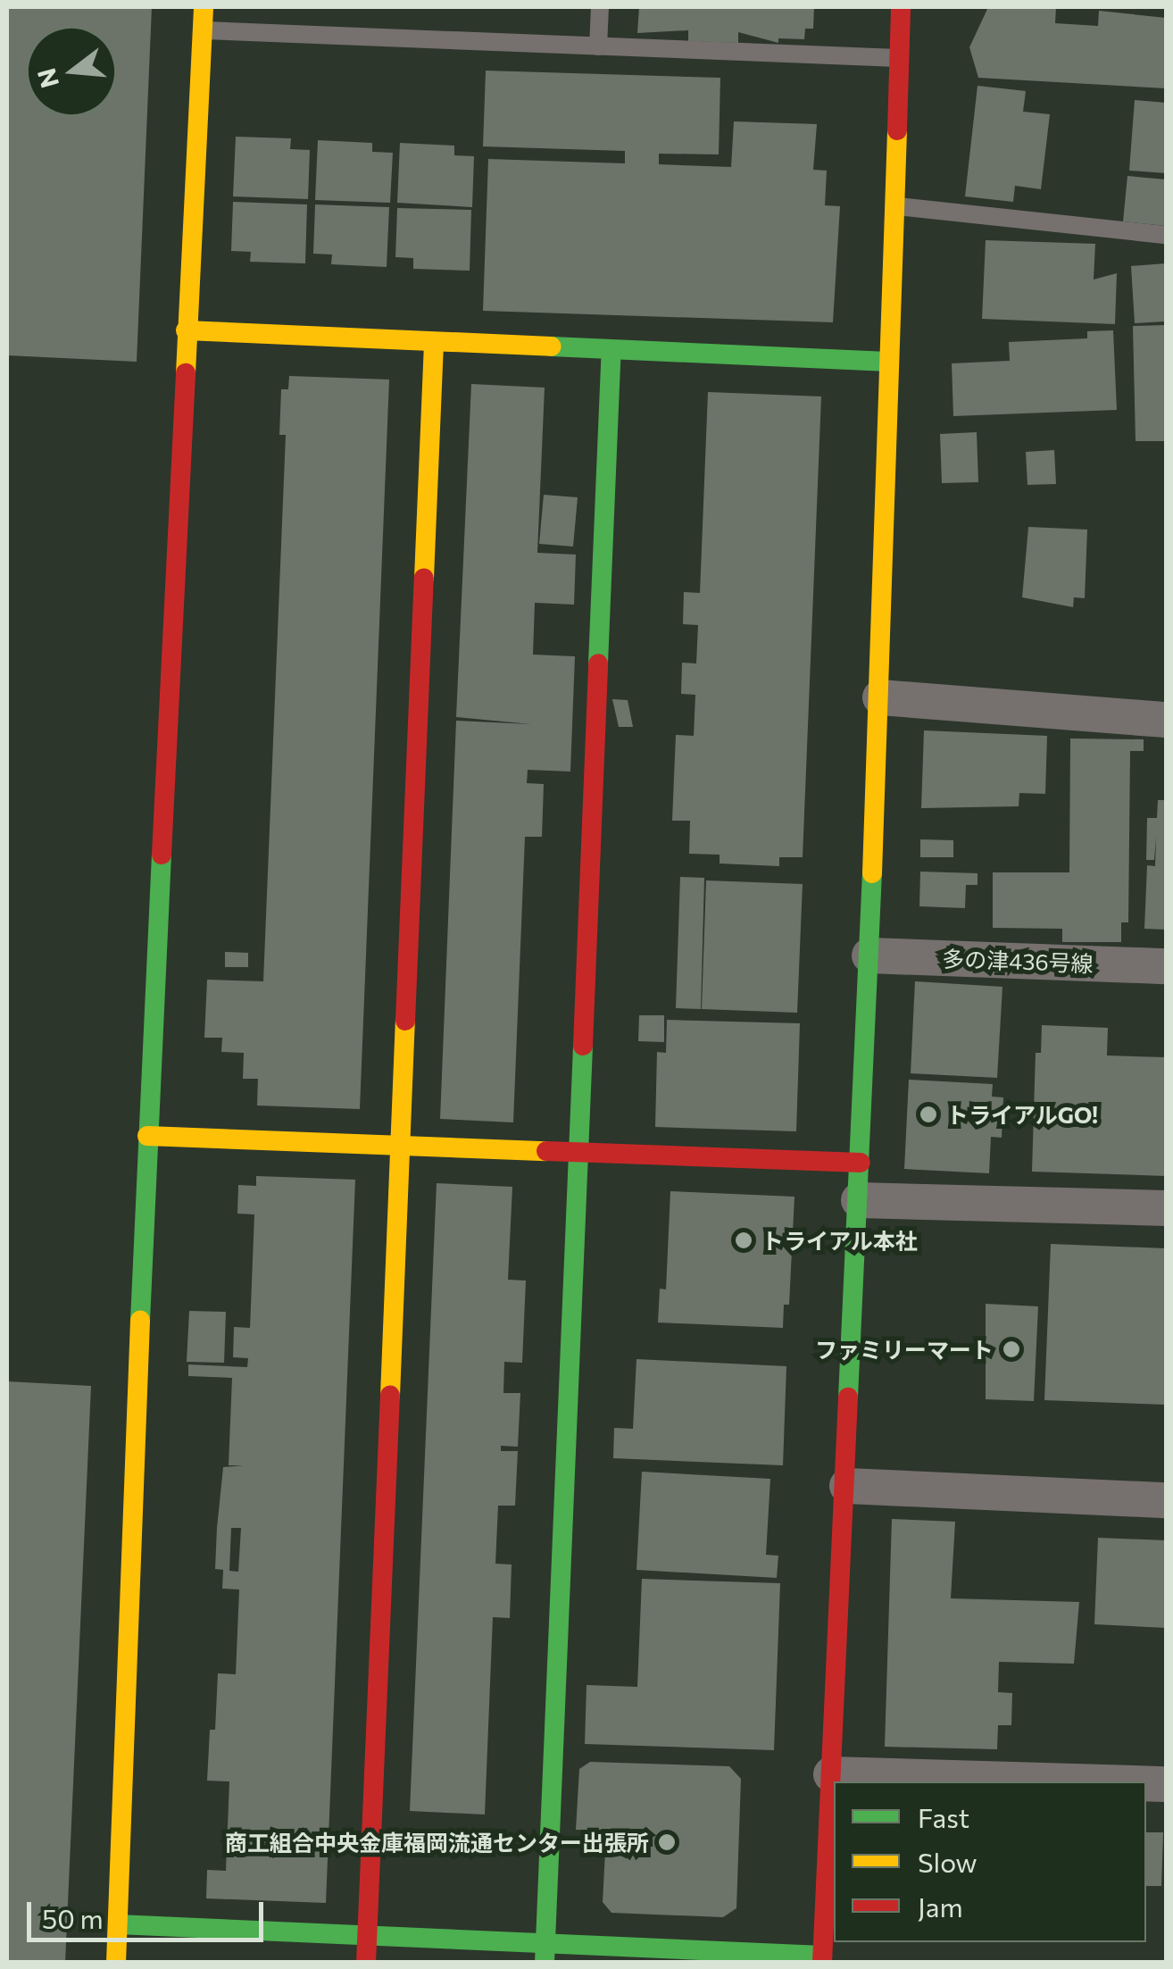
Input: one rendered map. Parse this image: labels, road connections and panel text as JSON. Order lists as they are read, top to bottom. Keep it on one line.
{"streets":{"street":["多の津436号線"]},"places":["トライアルGO!","トライアル本社","ファミリーマート","商工組合中央金庫福岡流通センター出張所"],"legend":["Fast","Slow","Jam"],"scale_bar":"50 m","north":"left"}
